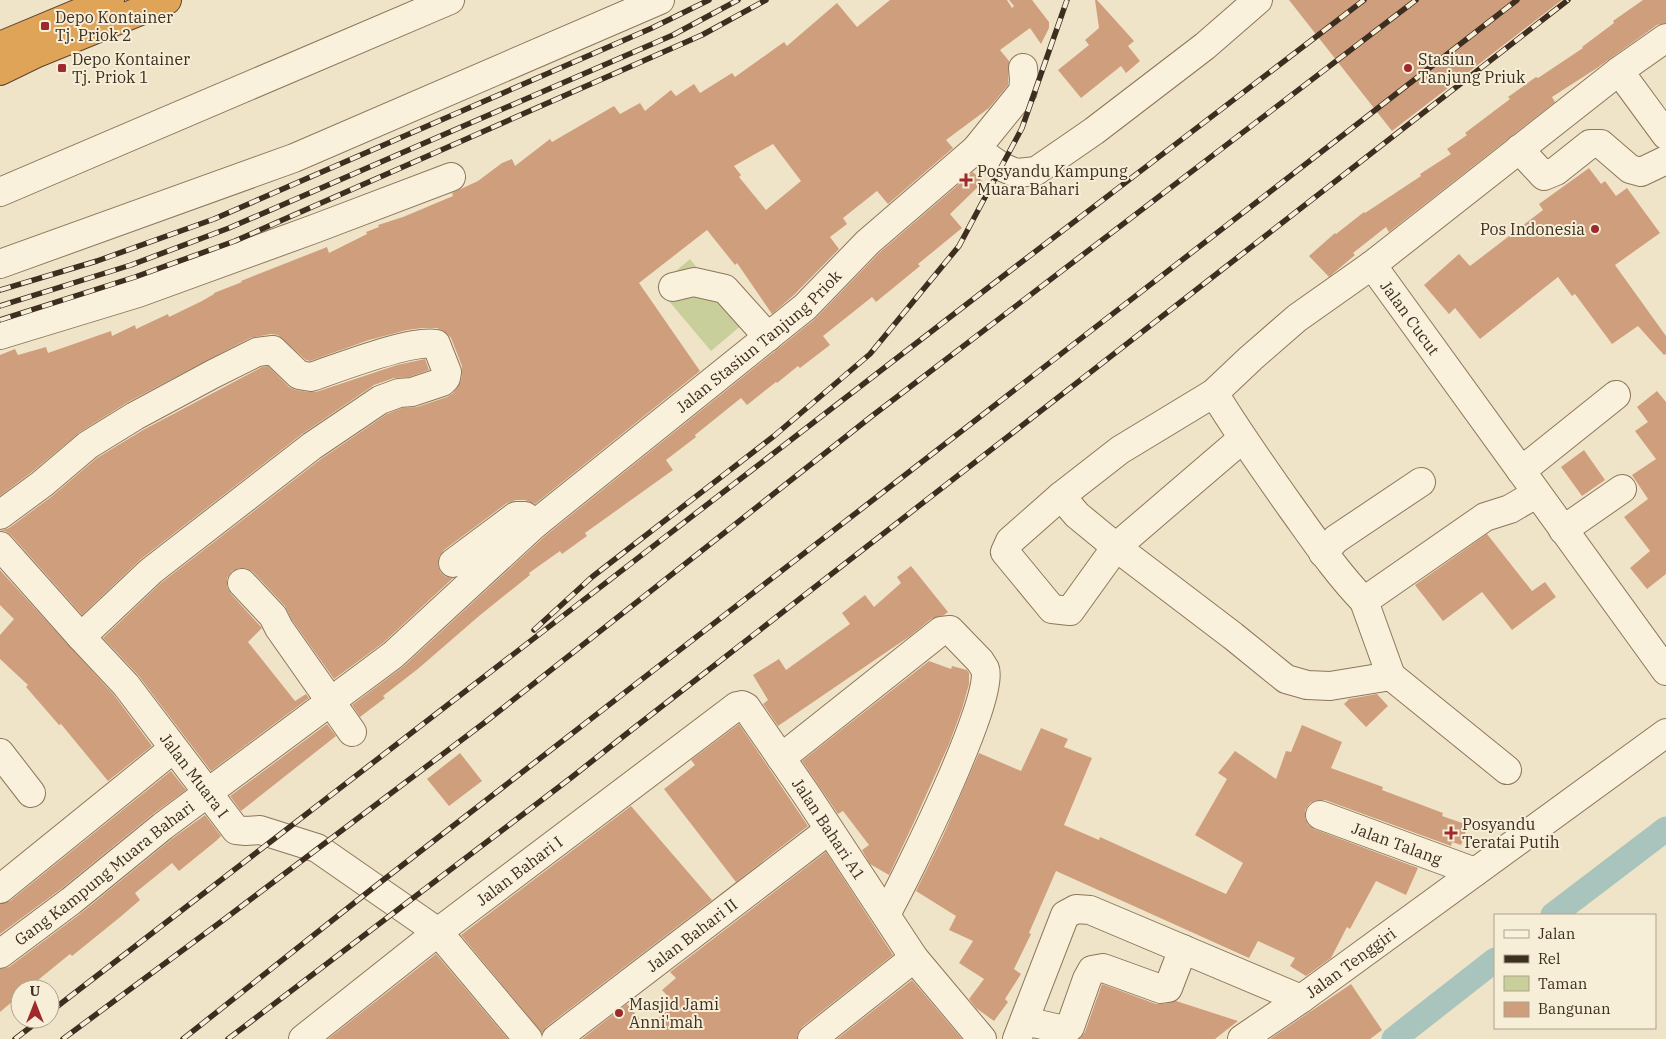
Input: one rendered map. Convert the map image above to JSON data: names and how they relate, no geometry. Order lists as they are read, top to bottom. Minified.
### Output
{"streets":{"street":["Jalan Cucut","Jalan Stasiun Tanjung Priok","Jalan Muara I","Jalan Bahari A1","Jalan Talang","Jalan Bahari I","Gang Kampung Muara Bahari","Jalan Bahari II","Jalan Tenggiri"]},"crossings":[["Jalan Stasiun Tanjung Priok","Gang Kampung Muara Bahari"],["Jalan Muara I","Jalan Bahari I"],["Jalan Muara I","Gang Kampung Muara Bahari"],["Jalan Bahari A1","Jalan Bahari I"],["Jalan Bahari A1","Jalan Bahari II"],["Jalan Talang","Jalan Tenggiri"]],"places":{"transit":["Depo Kontainer Tj. Priok 2","Depo Kontainer Tj. Priok 1"],"other":["Stasiun Tanjung Priuk","Pos Indonesia","Masjid Jami Anni'mah"],"health":["Posyandu Kampung Muara Bahari","Posyandu Teratai Putih"]},"legend":["Jalan","Rel","Taman","Bangunan"],"north":"top"}
